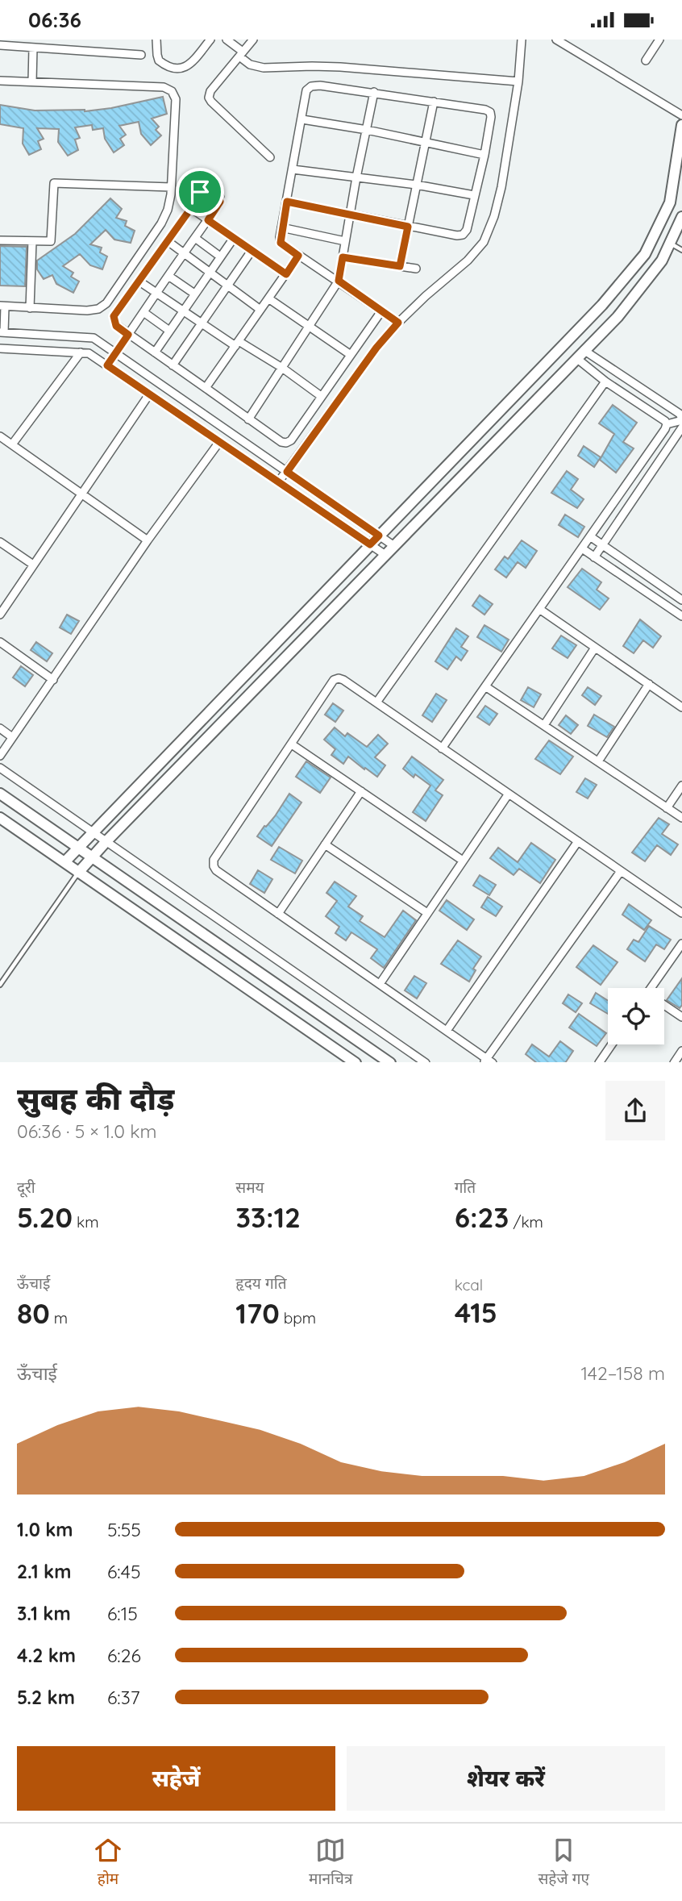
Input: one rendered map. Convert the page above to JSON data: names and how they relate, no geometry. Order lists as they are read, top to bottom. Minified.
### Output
{"page":{"status":"06:36","heading":["सुबह की दौड़","06:36 · 5 × 1.0 km"],"stats":[["दूरी","5.20 km"],["समय","33:12"],["गति","6:23 /km"],["ऊँचाई","80 m"],["हृदय गति","170 bpm"],["kcal","415"]],"chart":["ऊँचाई","142–158 m"],"list":[{"name":"1.0 km","note":"5:55"},{"name":"2.1 km","note":"6:45"},{"name":"3.1 km","note":"6:15"},{"name":"4.2 km","note":"6:26"},{"name":"5.2 km","note":"6:37"}],"buttons":["सहेजें","शेयर करें"],"tabs":["होम","मानचित्र","सहेजे गए"]}}
